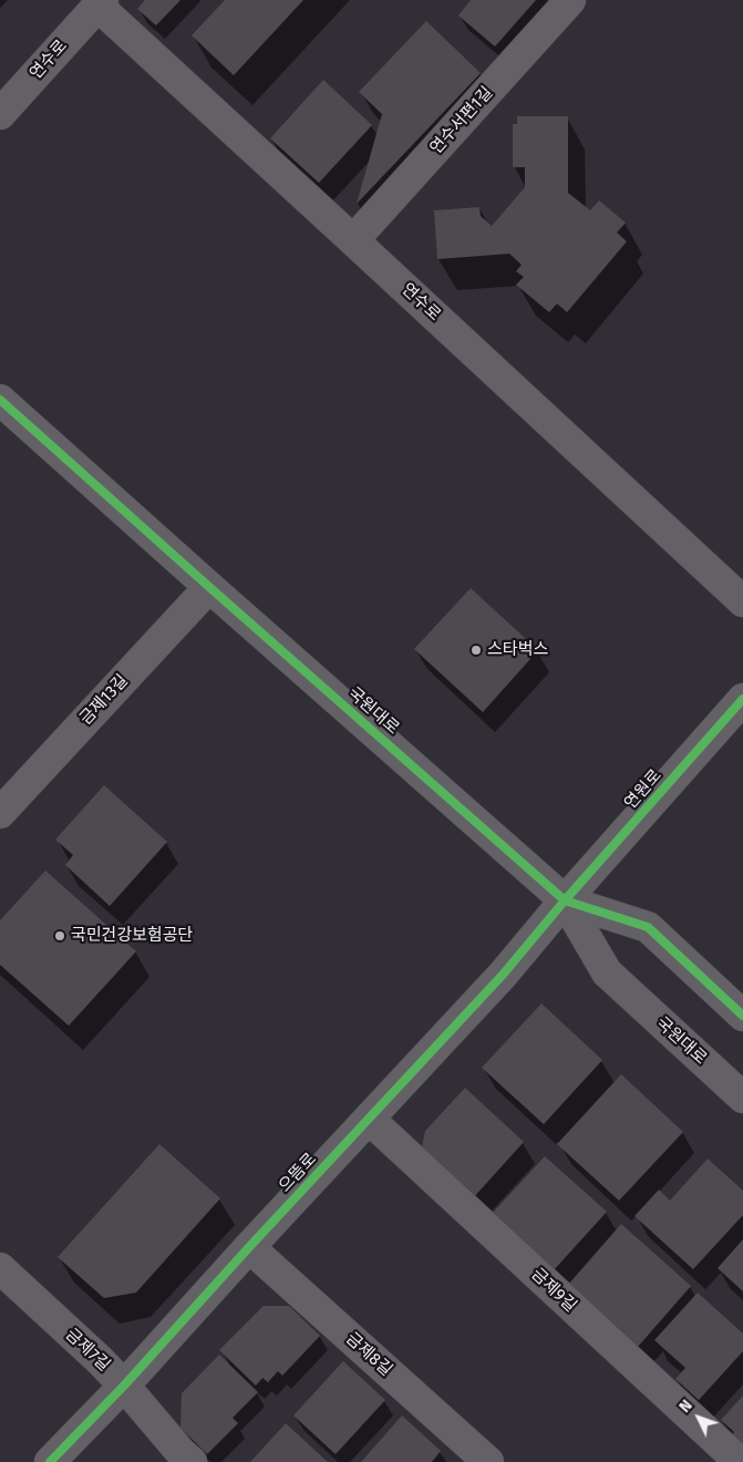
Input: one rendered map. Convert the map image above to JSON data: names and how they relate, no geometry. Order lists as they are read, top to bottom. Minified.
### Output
{"streets":{"street":["연수로","연수서편1길","금제13길","국원대로","연원로","으뜸로","금제9길","금제7길","금제8길"]},"crossings":[["연수로","연수서편1길"],["금제13길","국원대로"],["국원대로","연원로"],["국원대로","으뜸로"],["연원로","으뜸로"],["으뜸로","금제9길"],["으뜸로","금제7길"],["으뜸로","금제8길"]],"places":["스타벅스","국민건강보험공단"],"north":"top left"}
